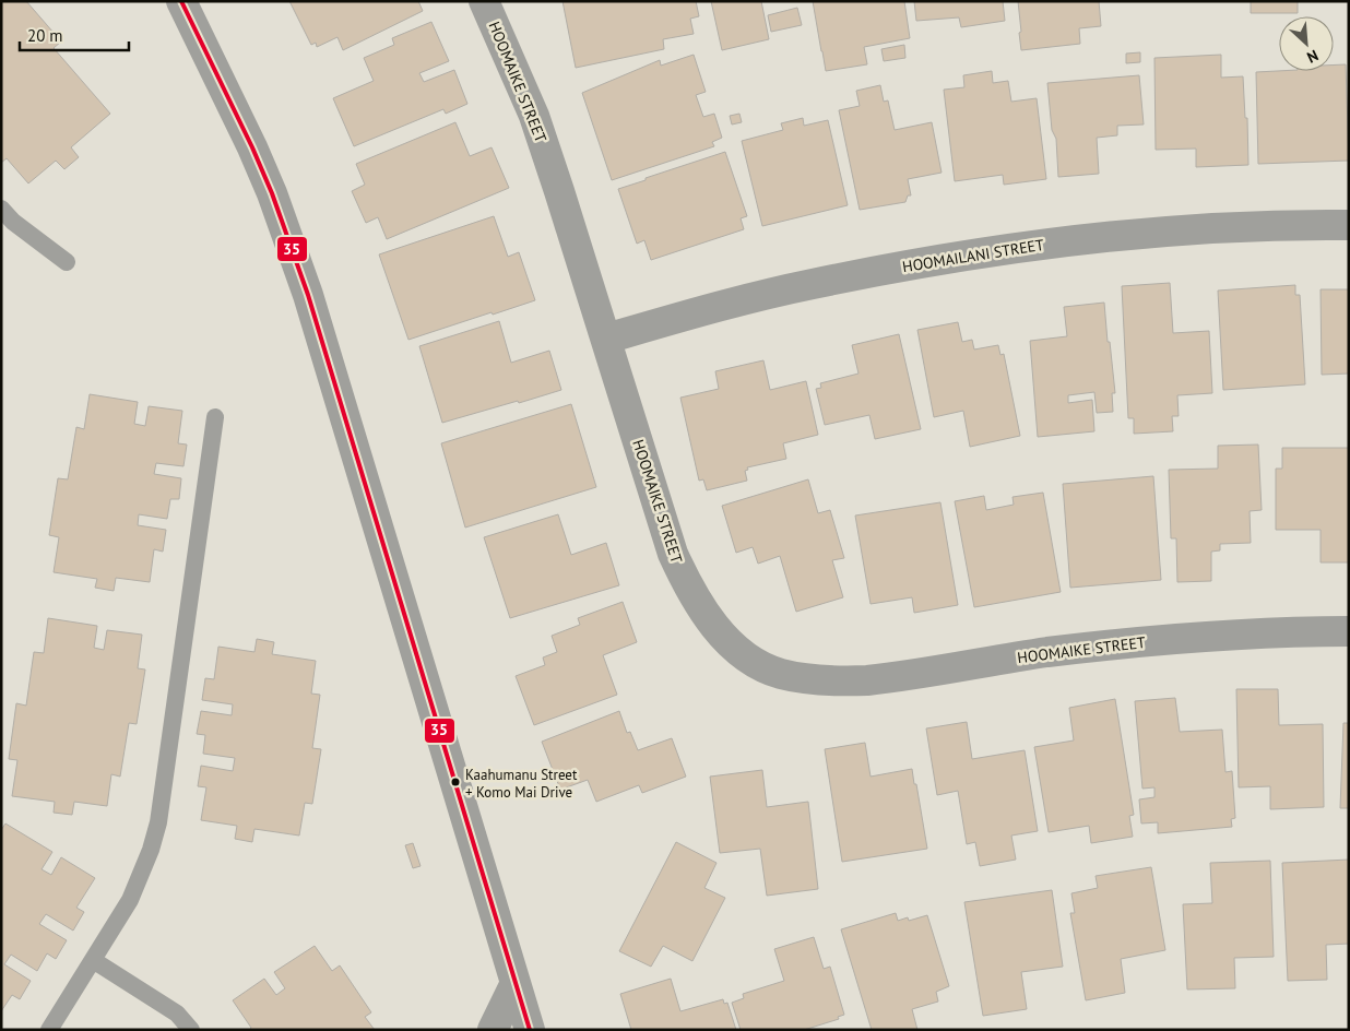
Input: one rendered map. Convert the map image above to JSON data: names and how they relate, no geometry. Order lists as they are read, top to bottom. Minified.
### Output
{"streets":{"street":["HOOMAIKE STREET","HOOMAILANI STREET"]},"crossings":[["HOOMAIKE STREET","HOOMAILANI STREET"]],"places":["Kaahumanu Street + Komo Mai Drive"],"lines":["transit line 35"],"scale_bar":"20 m","north":"bottom right"}
